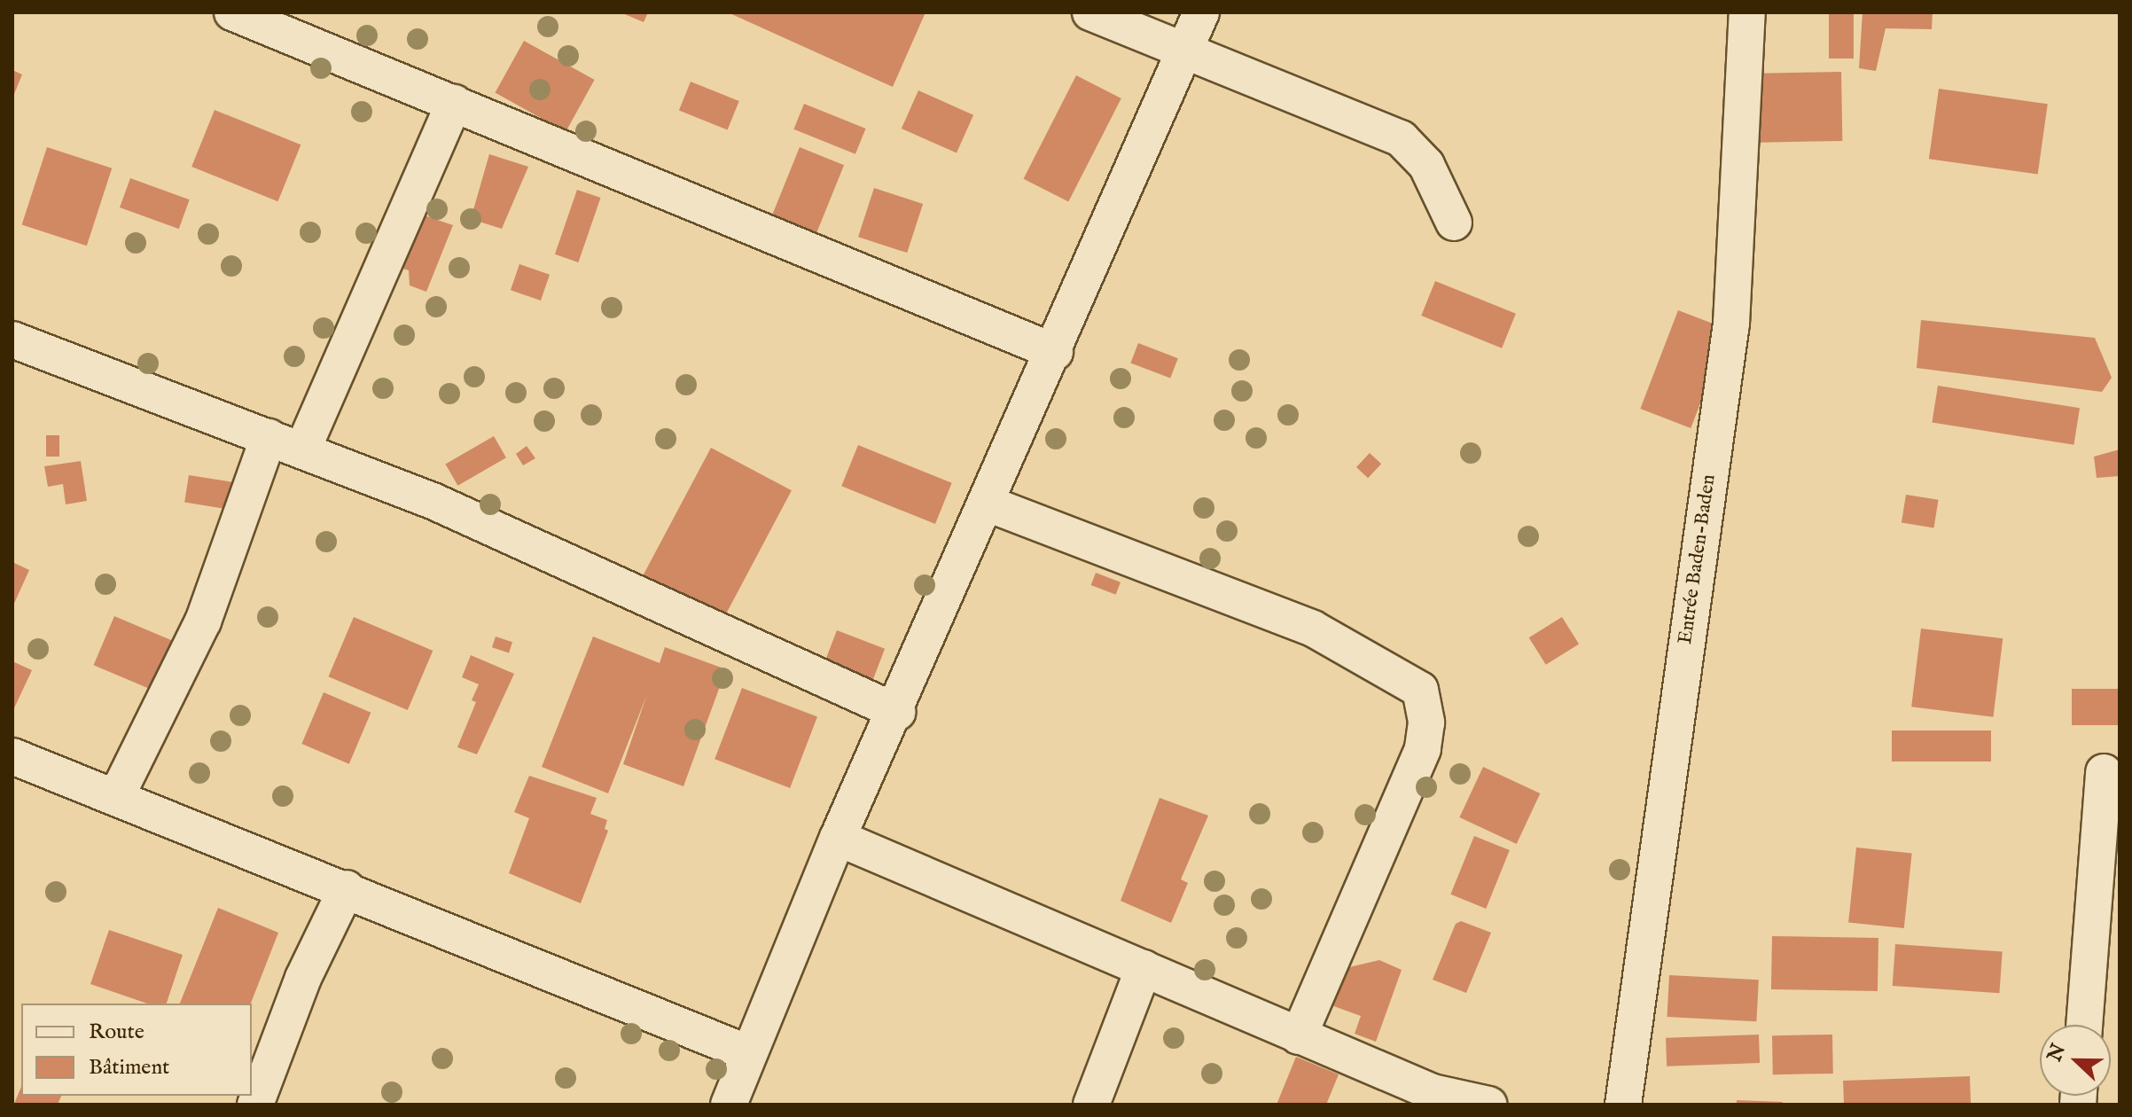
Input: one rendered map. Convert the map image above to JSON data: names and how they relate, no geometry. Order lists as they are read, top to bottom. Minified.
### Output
{"streets":{"street":["Entrée Baden-Baden"]},"legend":["Route","Bâtiment"],"north":"left"}
